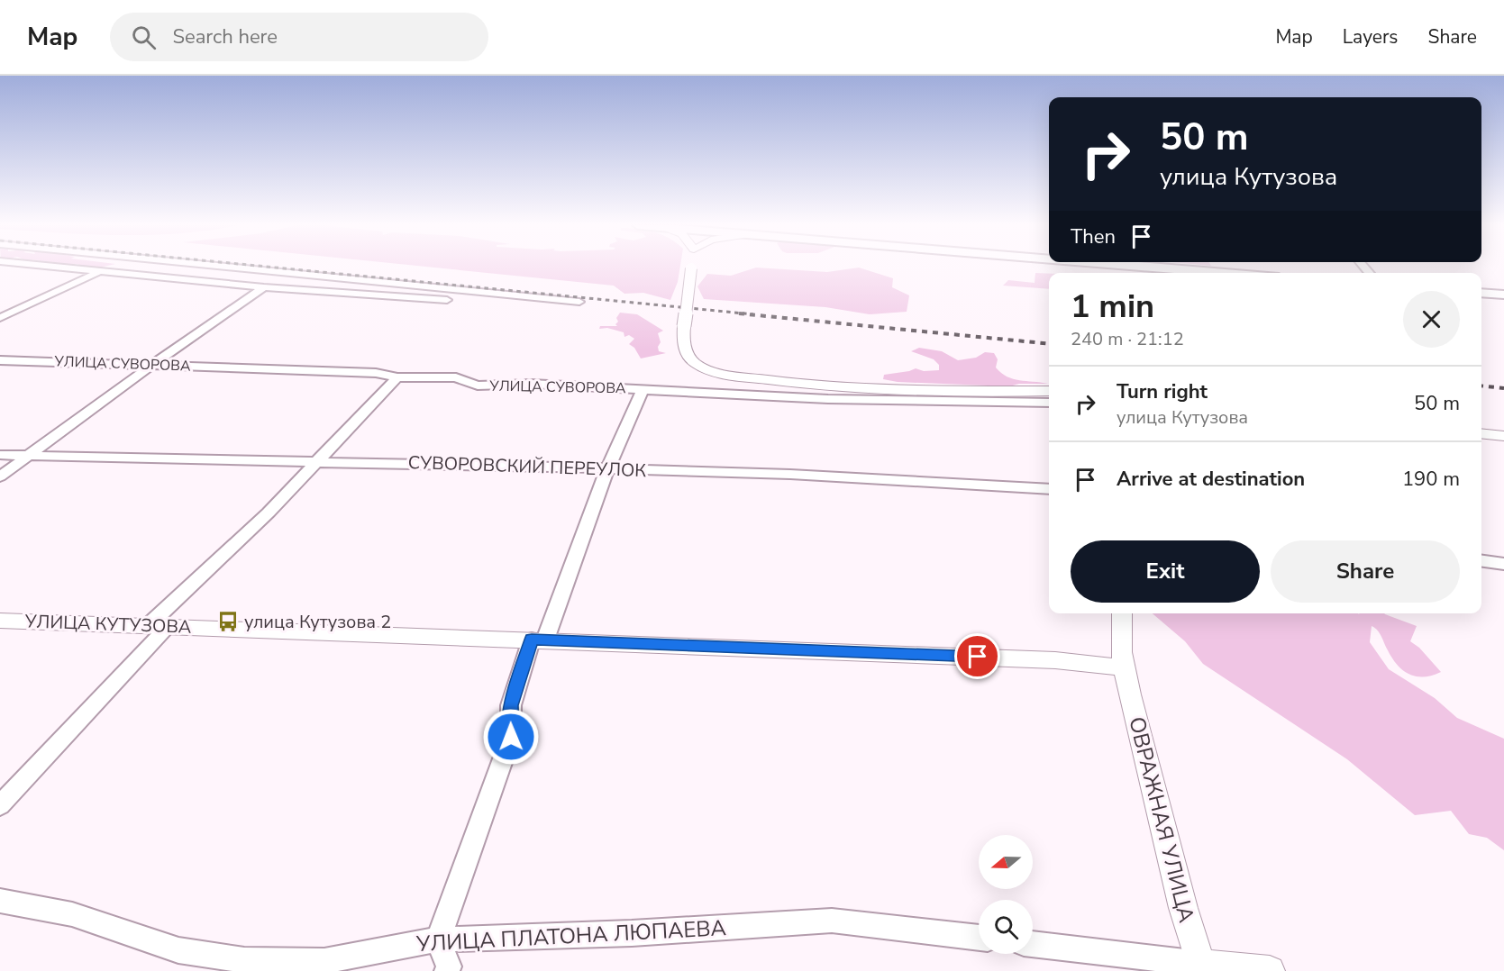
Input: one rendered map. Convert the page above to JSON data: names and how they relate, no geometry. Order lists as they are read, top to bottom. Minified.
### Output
{"streets":{"street":["УЛИЦА СУВОРОВА","СУВОРОВСКИЙ ПЕРЕУЛОК","УЛИЦА КУТУЗОВА","ОВРАЖНАЯ УЛИЦА","УЛИЦА ПЛАТОНА ЛЮПАЕВА"]},"crossings":[["УЛИЦА КУТУЗОВА","ОВРАЖНАЯ УЛИЦА"]],"places":{"bus stop":["улица Кутузова 2"]},"north":"left","page":{"header":"Map","search":"Search here","nav":["Map","Layers","Share"],"turn":["50 m","улица Кутузова"],"then":"Then","heading":["1 min","240 m · 21:12"],"list":[{"name":"Turn right","note":"улица Кутузова","value":"50 m"},{"name":"Arrive at destination","value":"190 m"}],"buttons":["Exit","Share"]}}
